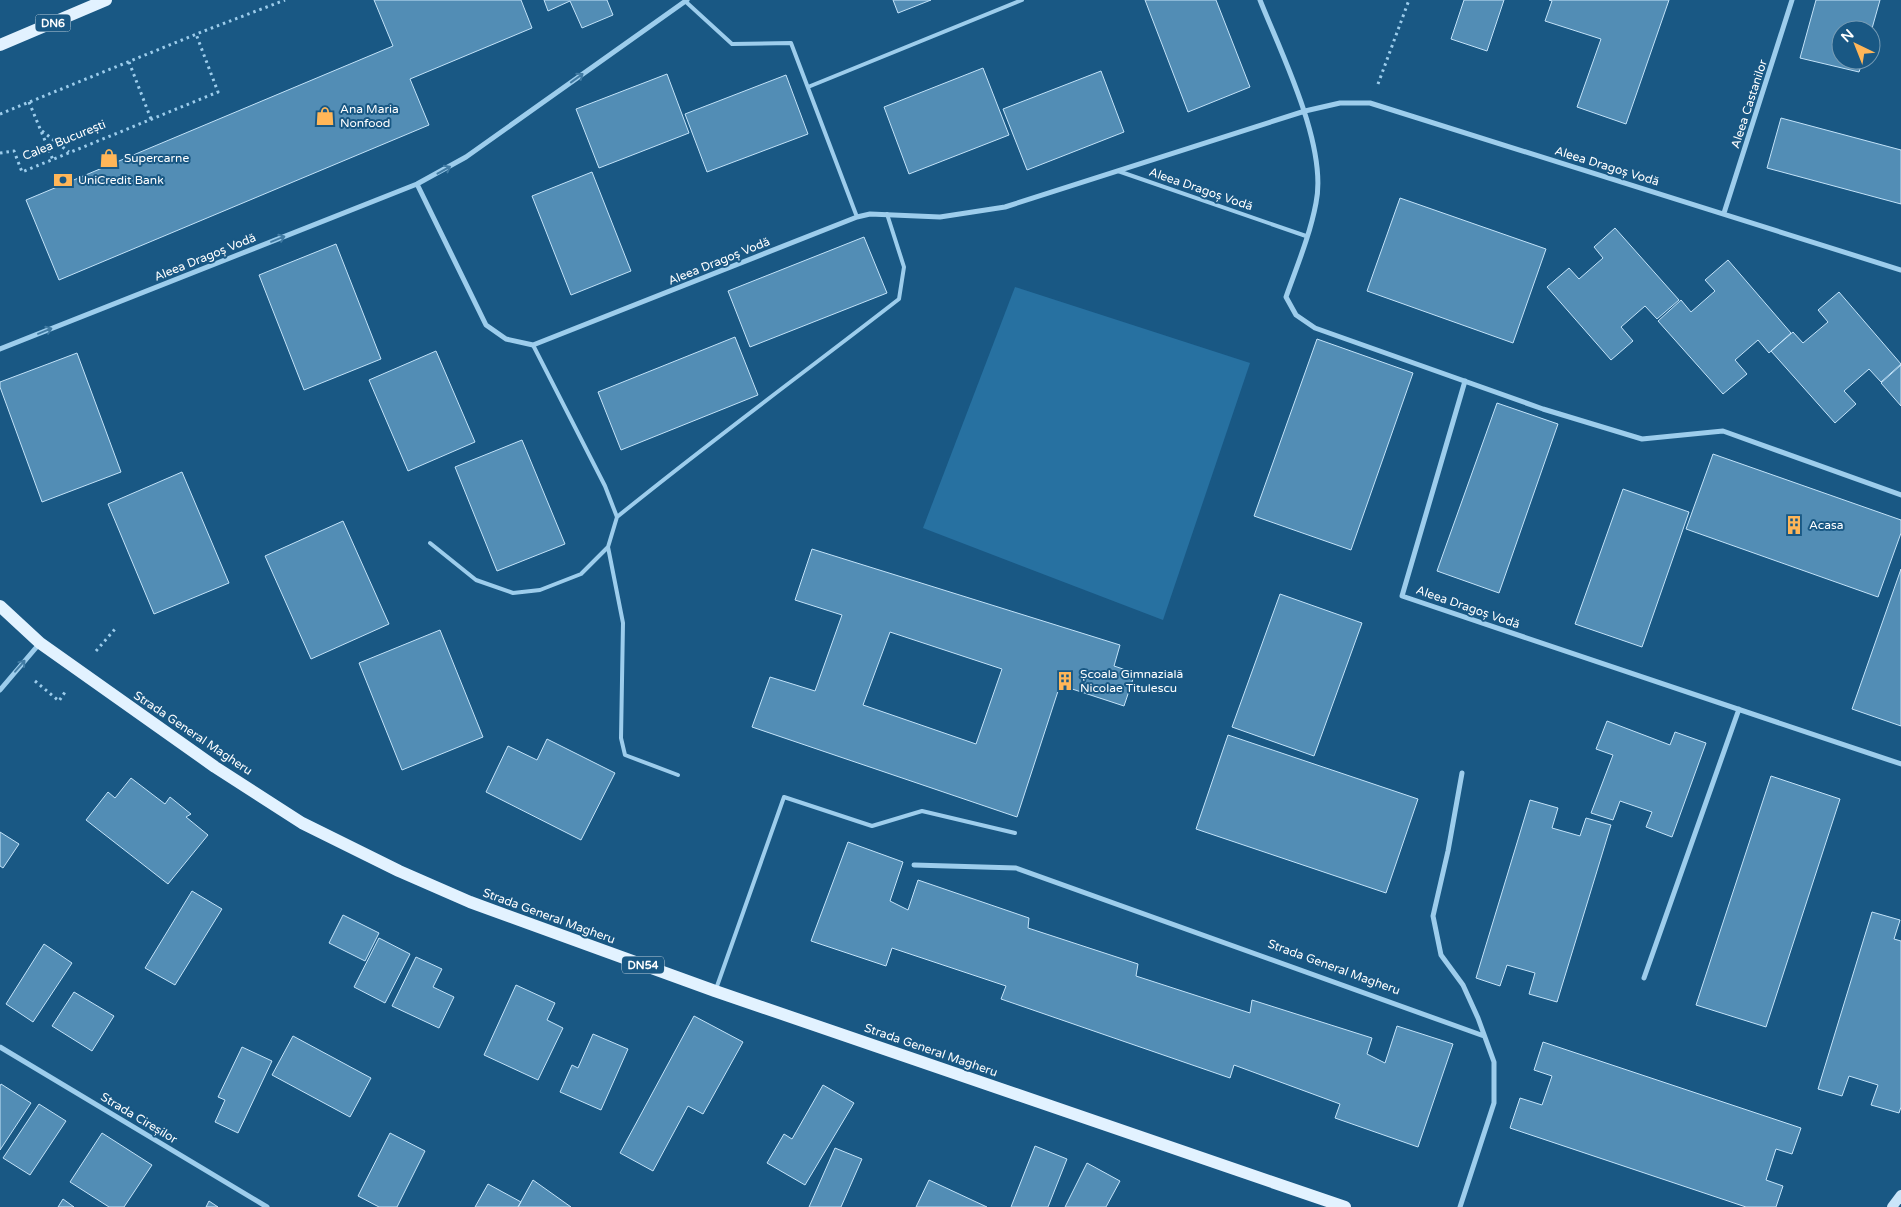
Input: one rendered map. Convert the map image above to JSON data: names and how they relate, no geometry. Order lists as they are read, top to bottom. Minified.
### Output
{"streets":{"main road":["DN6","Strada General Magheru","DN54"],"street":["Aleea Castanilor","Aleea Dragoș Vodă","Strada Cireșilor"],"path":["Calea București"]},"crossings":[["Aleea Castanilor","Aleea Dragoș Vodă"]],"places":{"shop":["Ana Maria Nonfood","Supercarne"],"bank":["UniCredit Bank"],"building":["Acasa","Școala Gimnazială Nicolae Titulescu"]},"north":"top left"}
